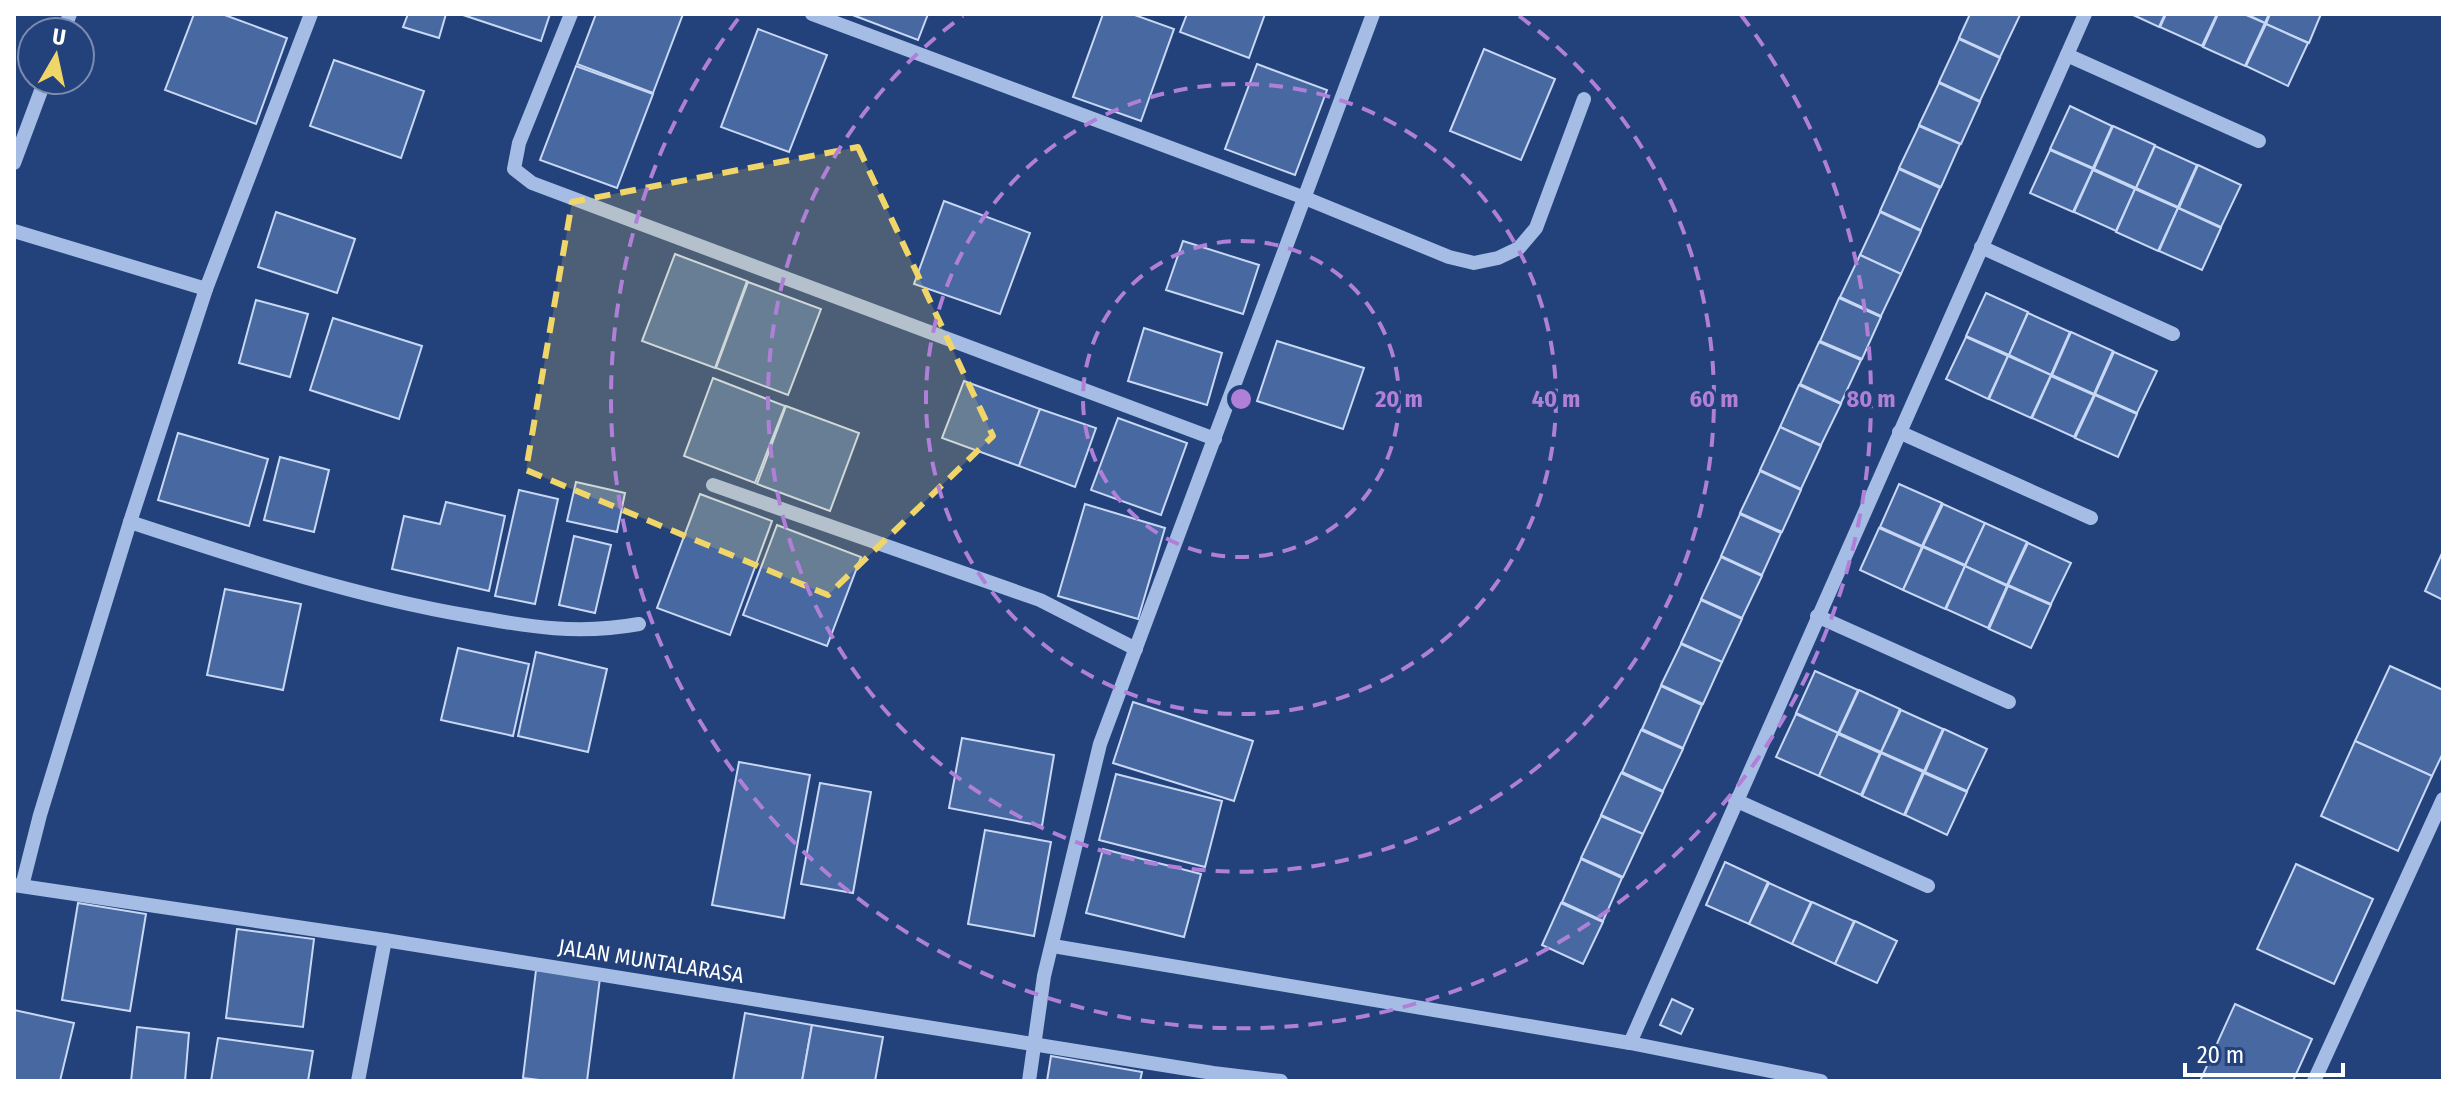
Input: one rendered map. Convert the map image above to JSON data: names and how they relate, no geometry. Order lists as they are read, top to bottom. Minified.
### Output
{"streets":{"street":["JALAN MUNTALARASA"]},"scale_bar":"20 m","north":"top","rings":["20 m","40 m","60 m","80 m"]}
